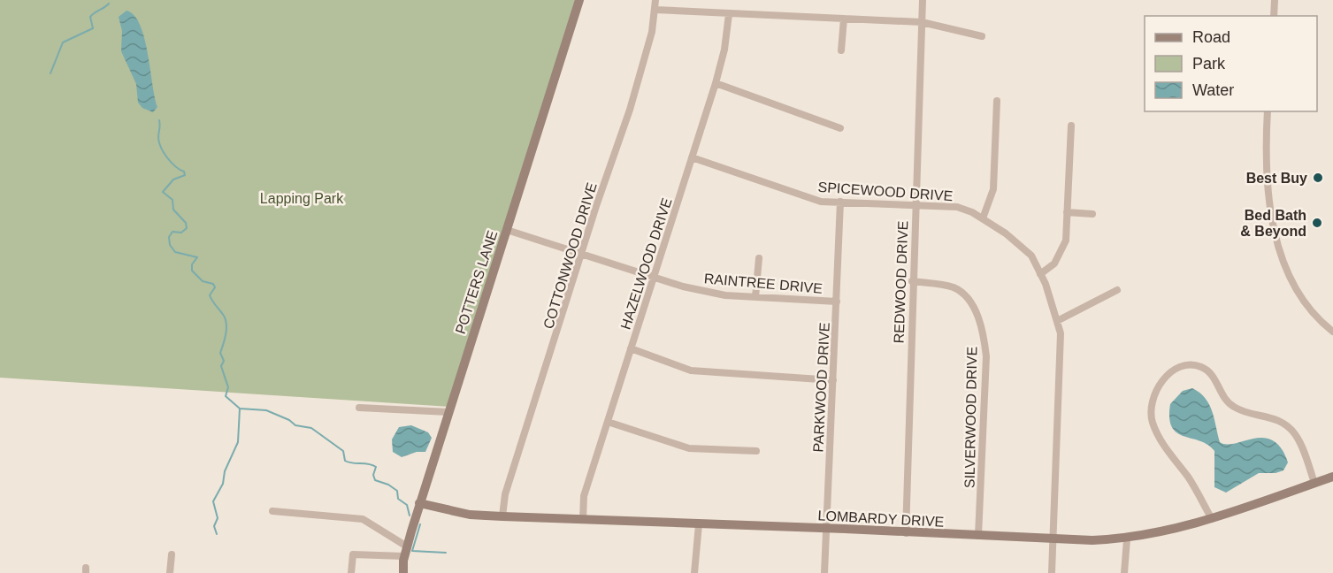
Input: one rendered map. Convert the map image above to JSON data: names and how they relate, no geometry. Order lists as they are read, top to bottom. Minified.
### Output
{"streets":{"street":["SPICEWOOD DRIVE","COTTONWOOD DRIVE","HAZELWOOD DRIVE","POTTERS LANE","REDWOOD DRIVE","RAINTREE DRIVE","PARKWOOD DRIVE","SILVERWOOD DRIVE","LOMBARDY DRIVE"]},"crossings":[["SPICEWOOD DRIVE","HAZELWOOD DRIVE"],["SPICEWOOD DRIVE","REDWOOD DRIVE"],["SPICEWOOD DRIVE","PARKWOOD DRIVE"],["SPICEWOOD DRIVE","LOMBARDY DRIVE"],["COTTONWOOD DRIVE","RAINTREE DRIVE"],["COTTONWOOD DRIVE","LOMBARDY DRIVE"],["HAZELWOOD DRIVE","RAINTREE DRIVE"],["HAZELWOOD DRIVE","LOMBARDY DRIVE"],["POTTERS LANE","RAINTREE DRIVE"],["POTTERS LANE","LOMBARDY DRIVE"],["REDWOOD DRIVE","SILVERWOOD DRIVE"],["REDWOOD DRIVE","LOMBARDY DRIVE"],["RAINTREE DRIVE","PARKWOOD DRIVE"],["PARKWOOD DRIVE","LOMBARDY DRIVE"],["SILVERWOOD DRIVE","LOMBARDY DRIVE"]],"parks":["Lapping Park"],"places":["Best Buy","Bed Bath & Beyond"],"legend":["Road","Park","Water"]}
